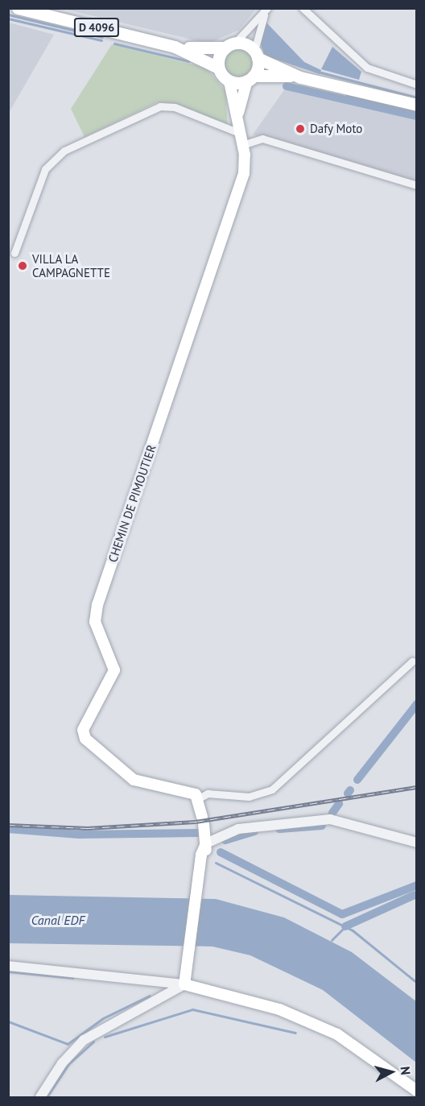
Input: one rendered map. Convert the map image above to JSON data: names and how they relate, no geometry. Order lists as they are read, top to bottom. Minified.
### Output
{"streets":{"main road":["D 4096","CHEMIN DE PIMOUTIER"]},"water":["Canal EDF"],"places":["Dafy Moto","VILLA LA CAMPAGNETTE"],"north":"right"}
